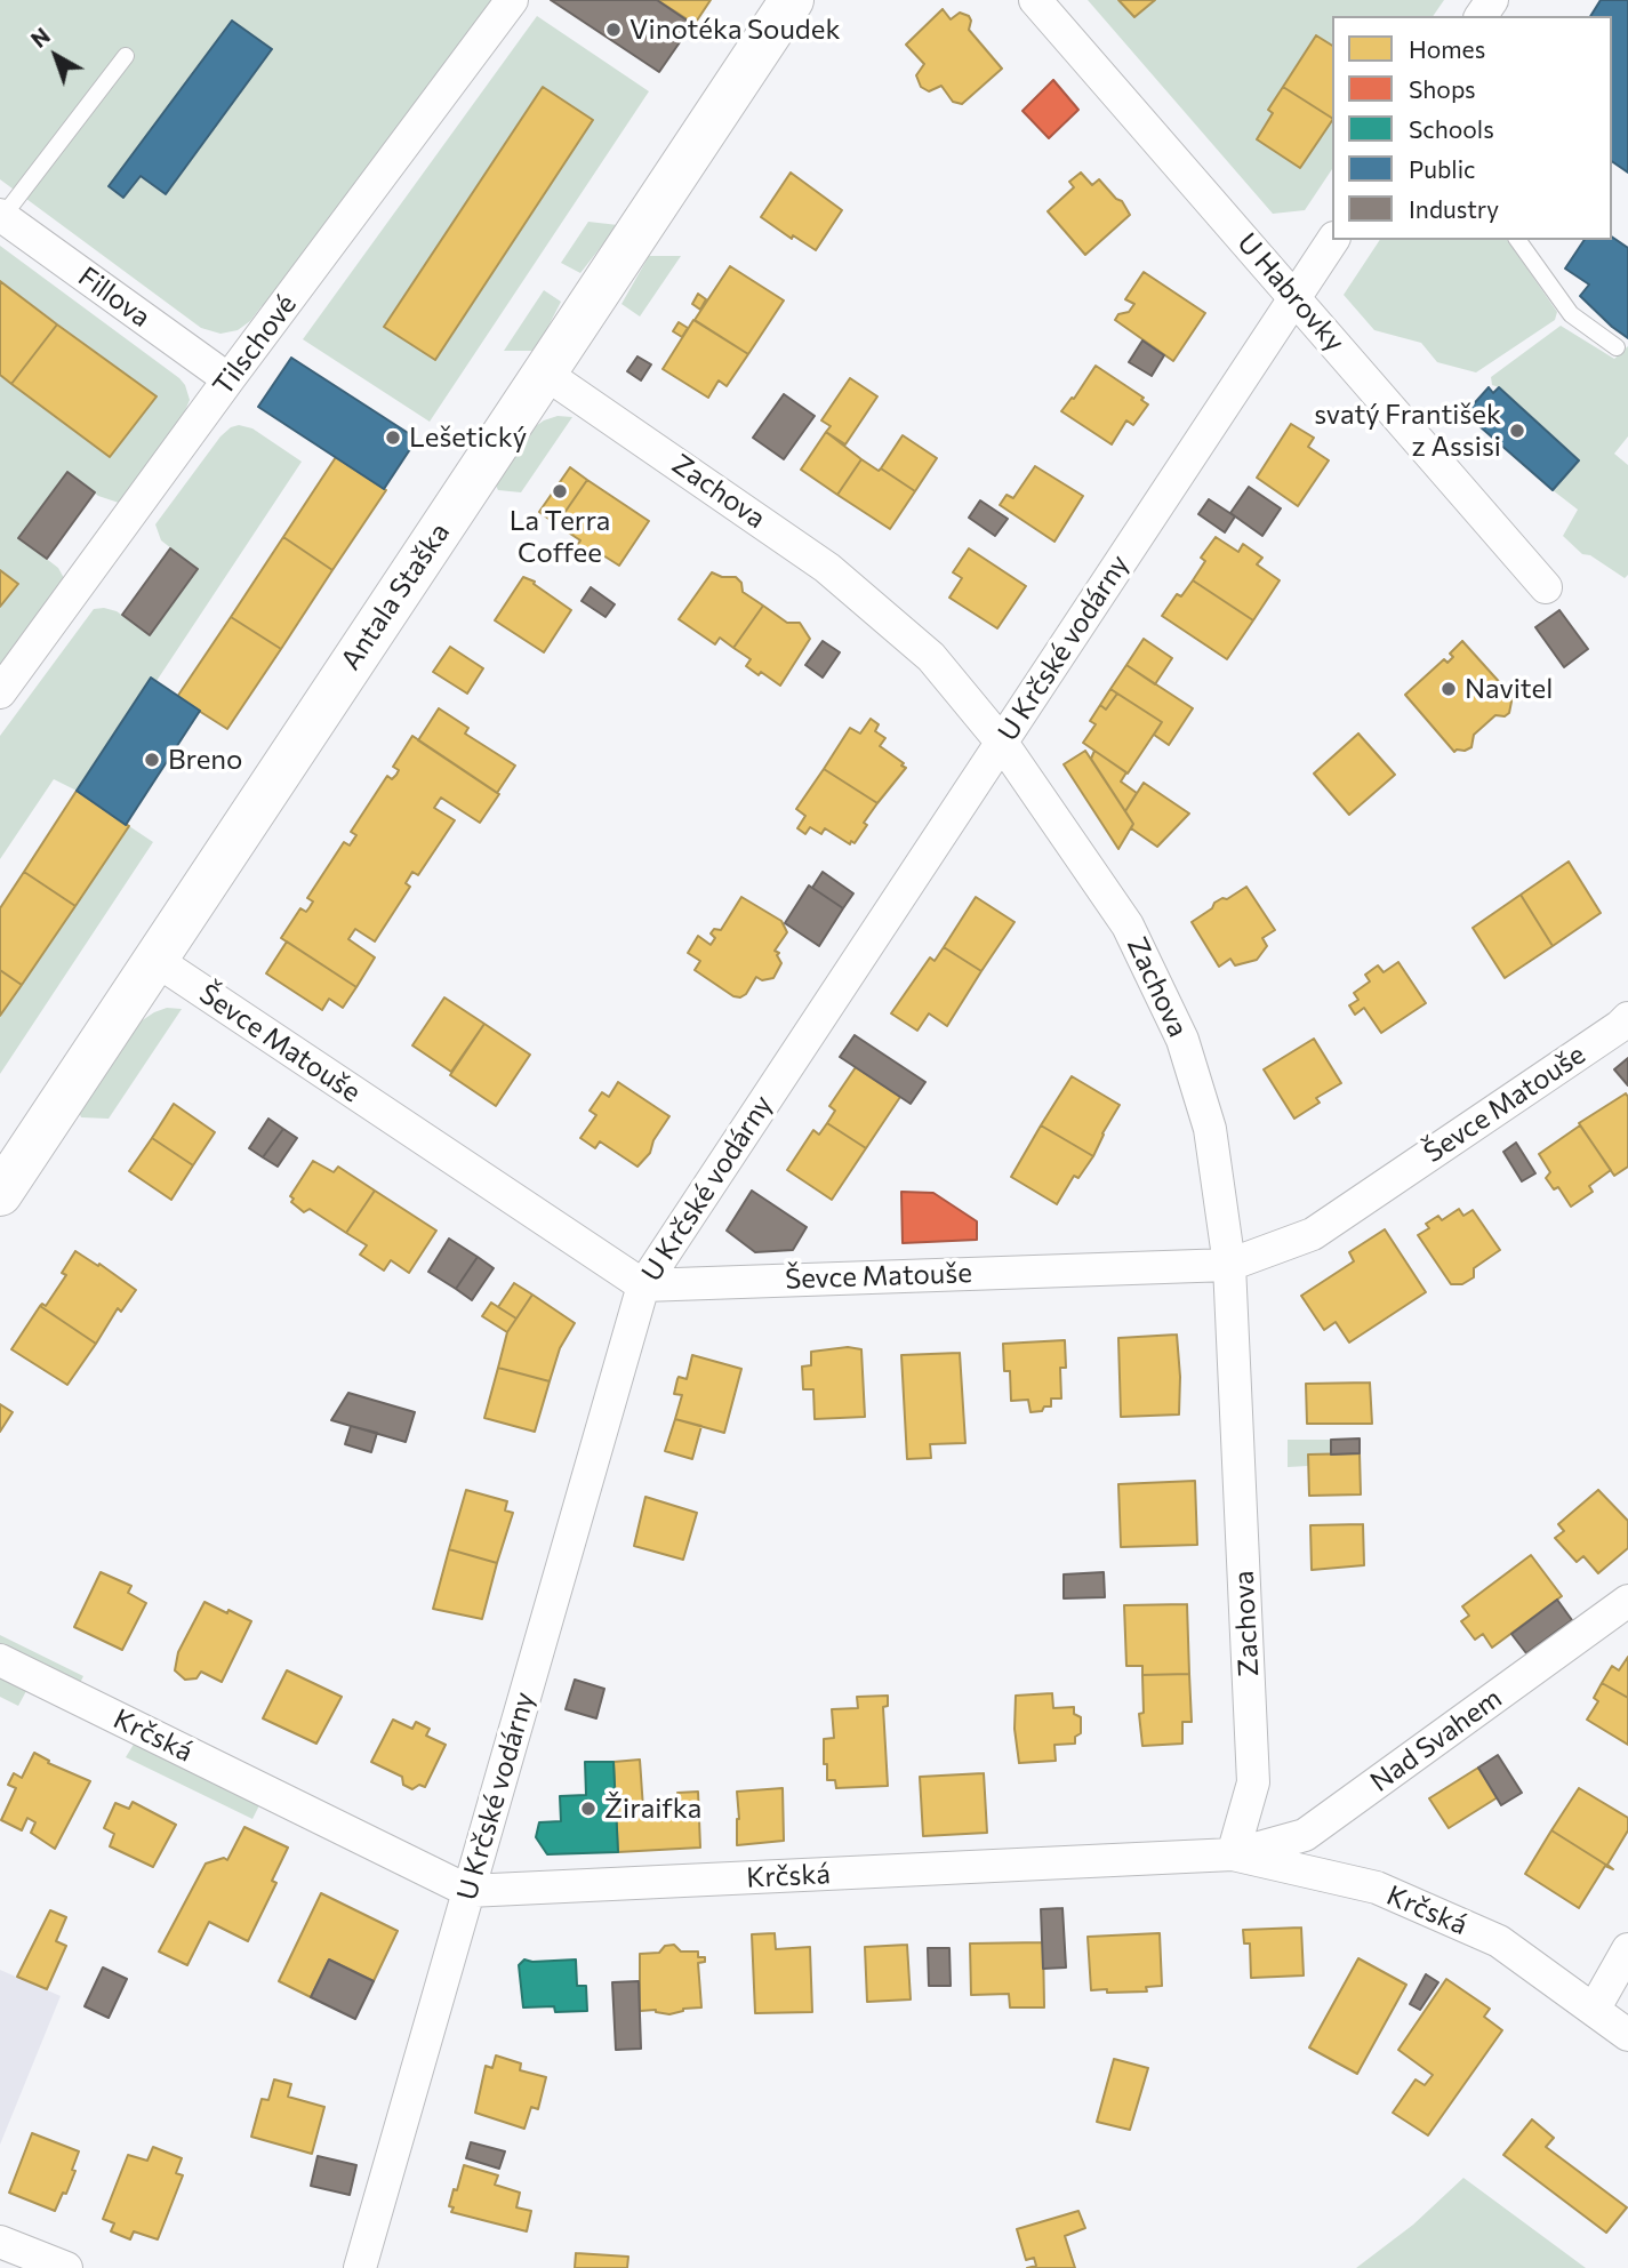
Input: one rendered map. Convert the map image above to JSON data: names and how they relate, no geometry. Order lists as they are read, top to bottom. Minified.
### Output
{"streets":{"street":["U Habrovky","Fillova","Tilschové","Zachova","Antala Staška","U Krčské vodárny","Ševce Matouše","Krčská","Nad Svahem"]},"crossings":[["U Habrovky","U Krčské vodárny"],["Fillova","Tilschové"],["Zachova","Antala Staška"],["Zachova","U Krčské vodárny"],["Zachova","Ševce Matouše"],["Zachova","Krčská"],["Zachova","Nad Svahem"],["Antala Staška","Ševce Matouše"],["U Krčské vodárny","Ševce Matouše"],["U Krčské vodárny","Krčská"],["Krčská","Nad Svahem"]],"places":["Vinotéka Soudek","svatý František z Assisi","Lešetický","La Terra Coffee","Navitel","Breno","Žiraifka"],"legend":["Homes","Shops","Schools","Public","Industry"],"north":"top left"}
